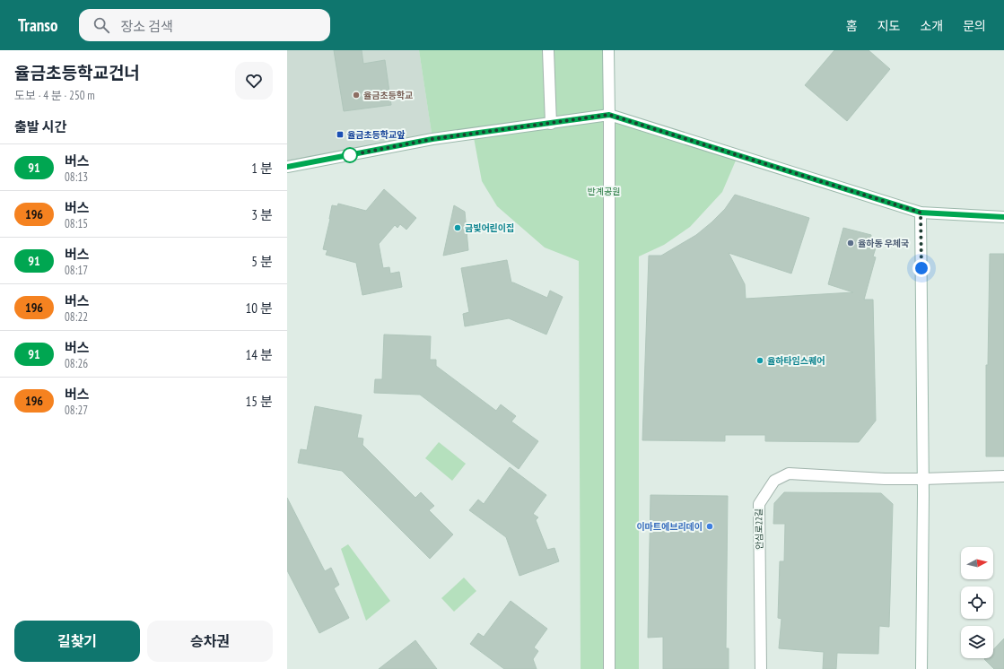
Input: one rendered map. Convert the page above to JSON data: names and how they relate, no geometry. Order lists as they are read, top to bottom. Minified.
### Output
{"streets":{"main road":["안심로22길"]},"parks":["반계공원"],"places":{"other":["율금초등학교","금빛어린이집","율하동 우체국","율하타임스퀘어","이마트에브리데이"],"transit":["율금초등학교앞"]},"lines":["bus line 91"],"north":"right","page":{"header":"Transo","search":"장소 검색","nav":["홈","지도","소개","문의"],"heading":[["율금초등학교건너","도보 · 4 분 · 250 m"],"출발 시간"],"list":[{"mark":"91","name":"버스","note":"08:13","value":"1 분"},{"mark":"196","name":"버스","note":"08:15","value":"3 분"},{"mark":"91","name":"버스","note":"08:17","value":"5 분"},{"mark":"196","name":"버스","note":"08:22","value":"10 분"},{"mark":"91","name":"버스","note":"08:26","value":"14 분"},{"mark":"196","name":"버스","note":"08:27","value":"15 분"}],"buttons":["길찾기","승차권"]}}
